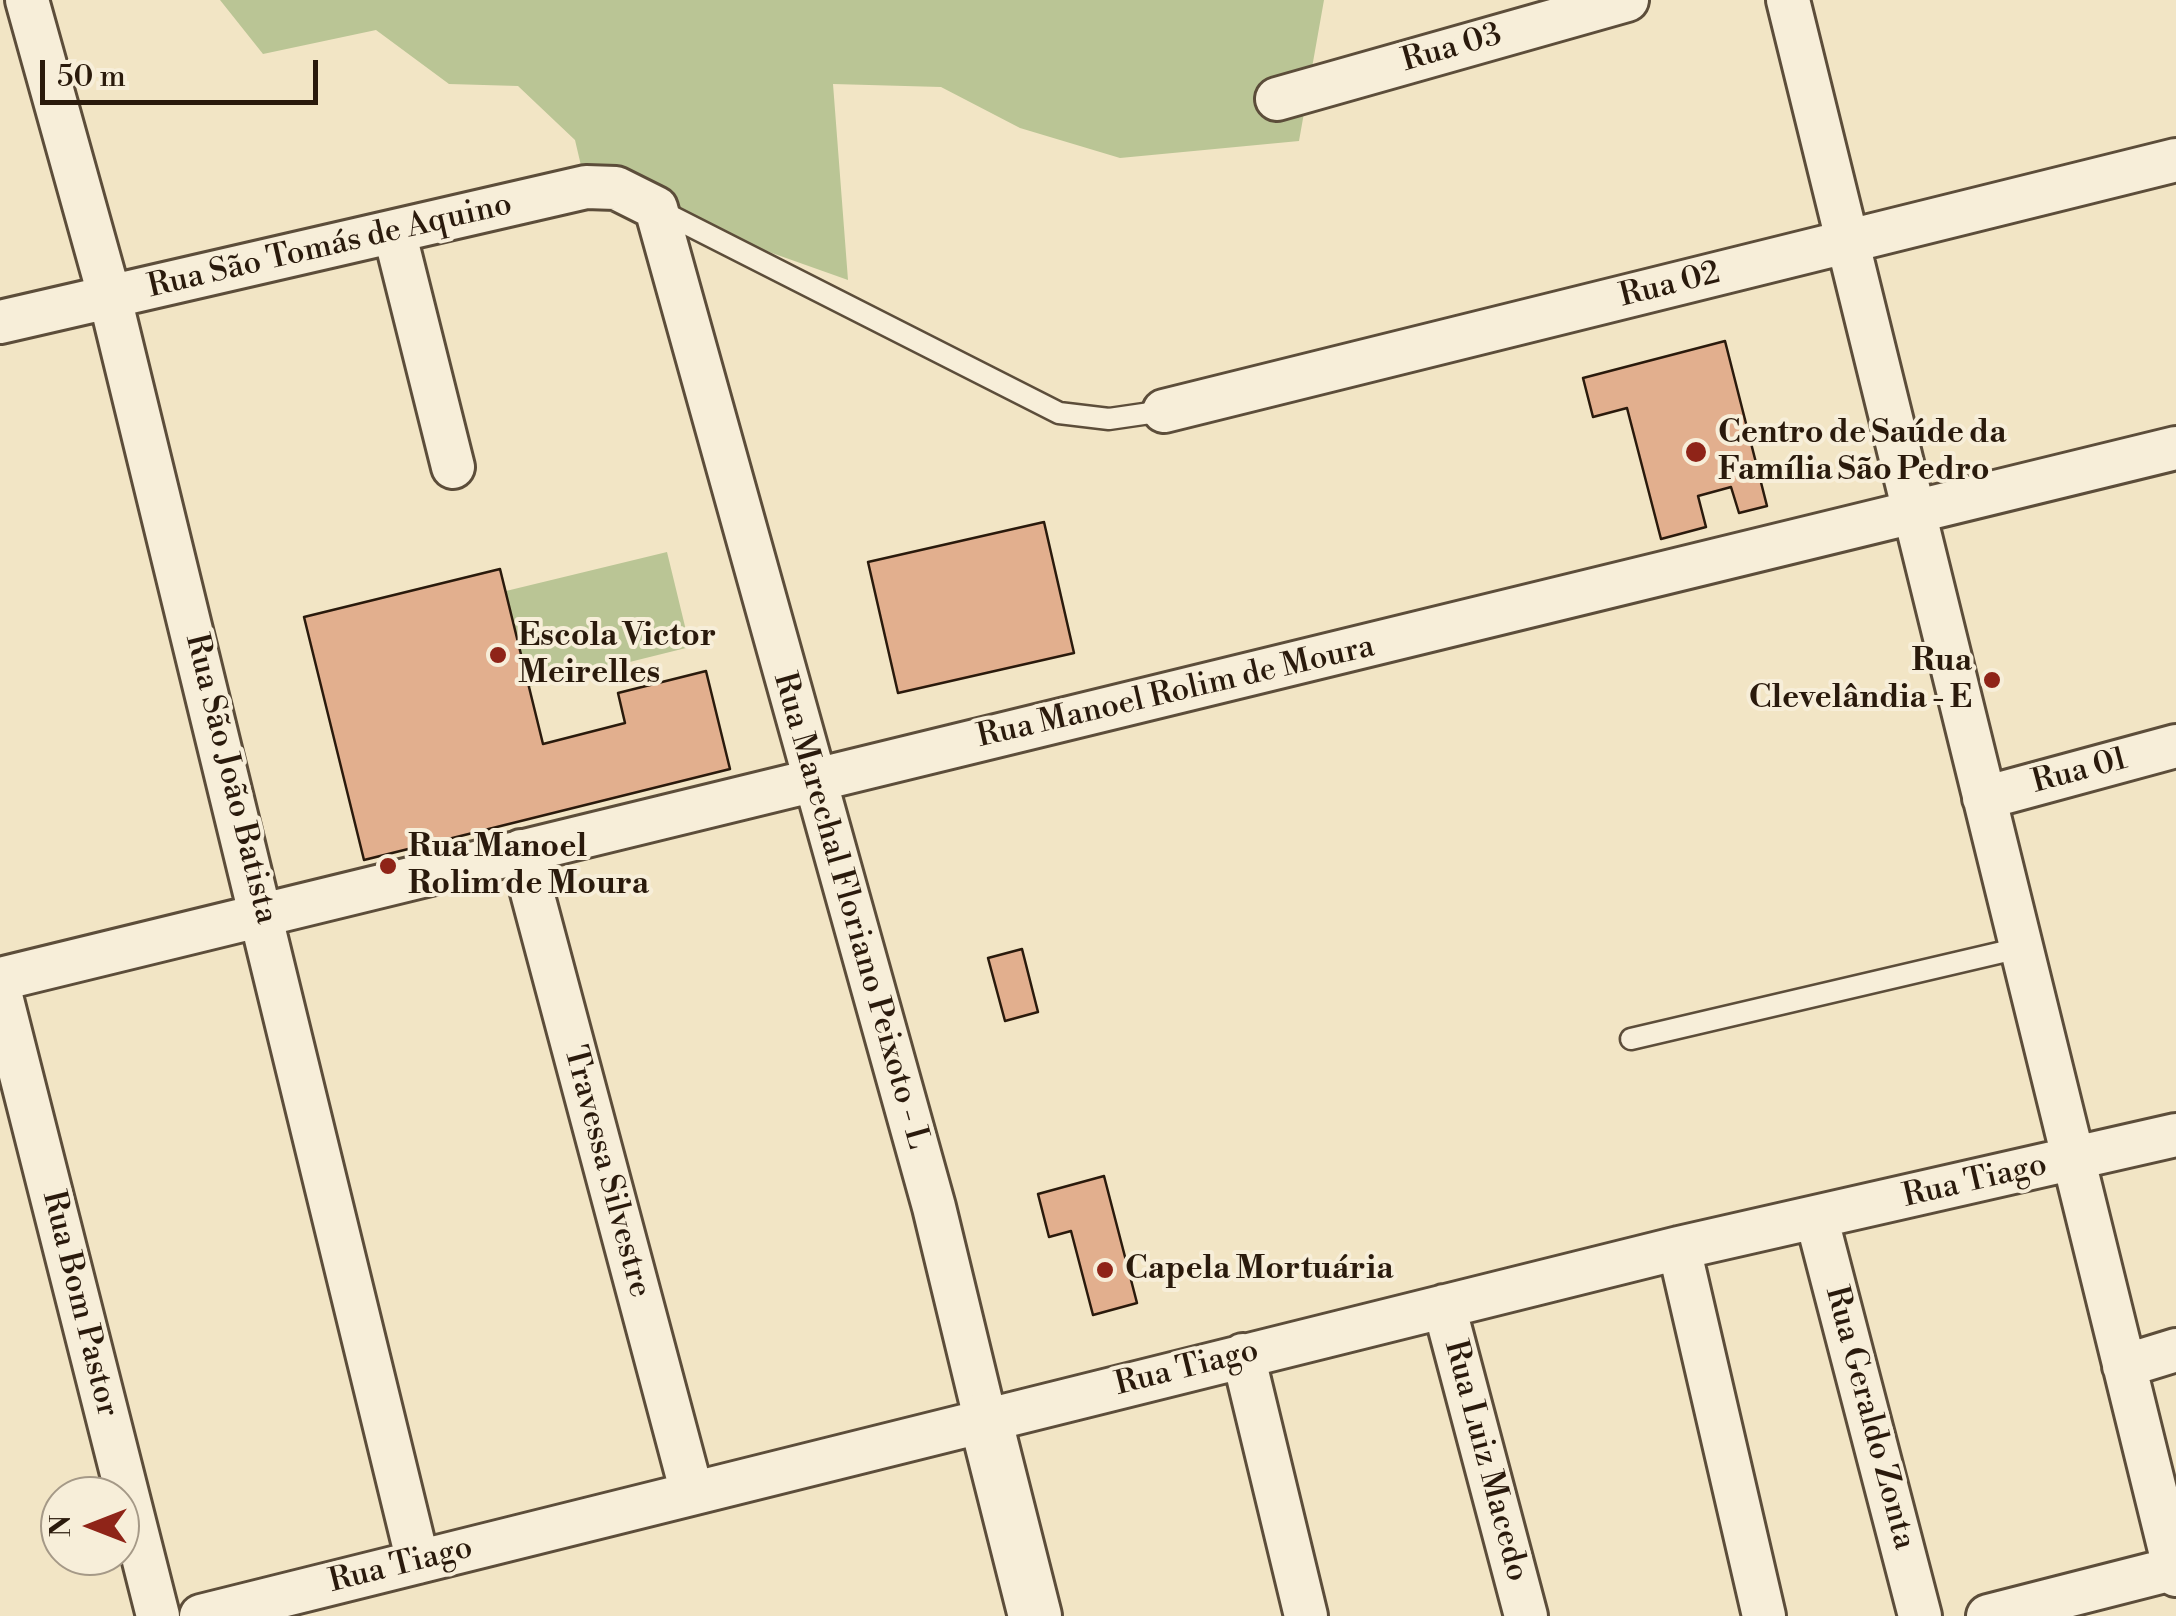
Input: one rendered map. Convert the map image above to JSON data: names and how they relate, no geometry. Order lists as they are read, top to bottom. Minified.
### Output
{"streets":{"street":["Rua 03","Rua São Tomás de Aquino","Rua 02","Rua Manoel Rolim de Moura","Rua 01","Rua São João Batista","Rua Marechal Floriano Peixoto - L","Travessa Silvestre","Rua Tiago","Rua Bom Pastor","Rua Geraldo Zonta","Rua Luiz Macedo"]},"crossings":[["Rua São Tomás de Aquino","Rua São João Batista"],["Rua São Tomás de Aquino","Rua Marechal Floriano Peixoto - L"],["Rua Manoel Rolim de Moura","Rua São João Batista"],["Rua Manoel Rolim de Moura","Rua Marechal Floriano Peixoto - L"],["Rua Manoel Rolim de Moura","Travessa Silvestre"],["Rua São João Batista","Rua Tiago"],["Rua Marechal Floriano Peixoto - L","Rua Tiago"],["Travessa Silvestre","Rua Tiago"],["Rua Tiago","Rua Geraldo Zonta"],["Rua Tiago","Rua Luiz Macedo"]],"places":["Centro de Saúde da Família São Pedro","Escola Victor Meirelles","Rua Clevelândia - E","Rua Manoel Rolim de Moura","Capela Mortuária"],"scale_bar":"50 m","north":"left"}
